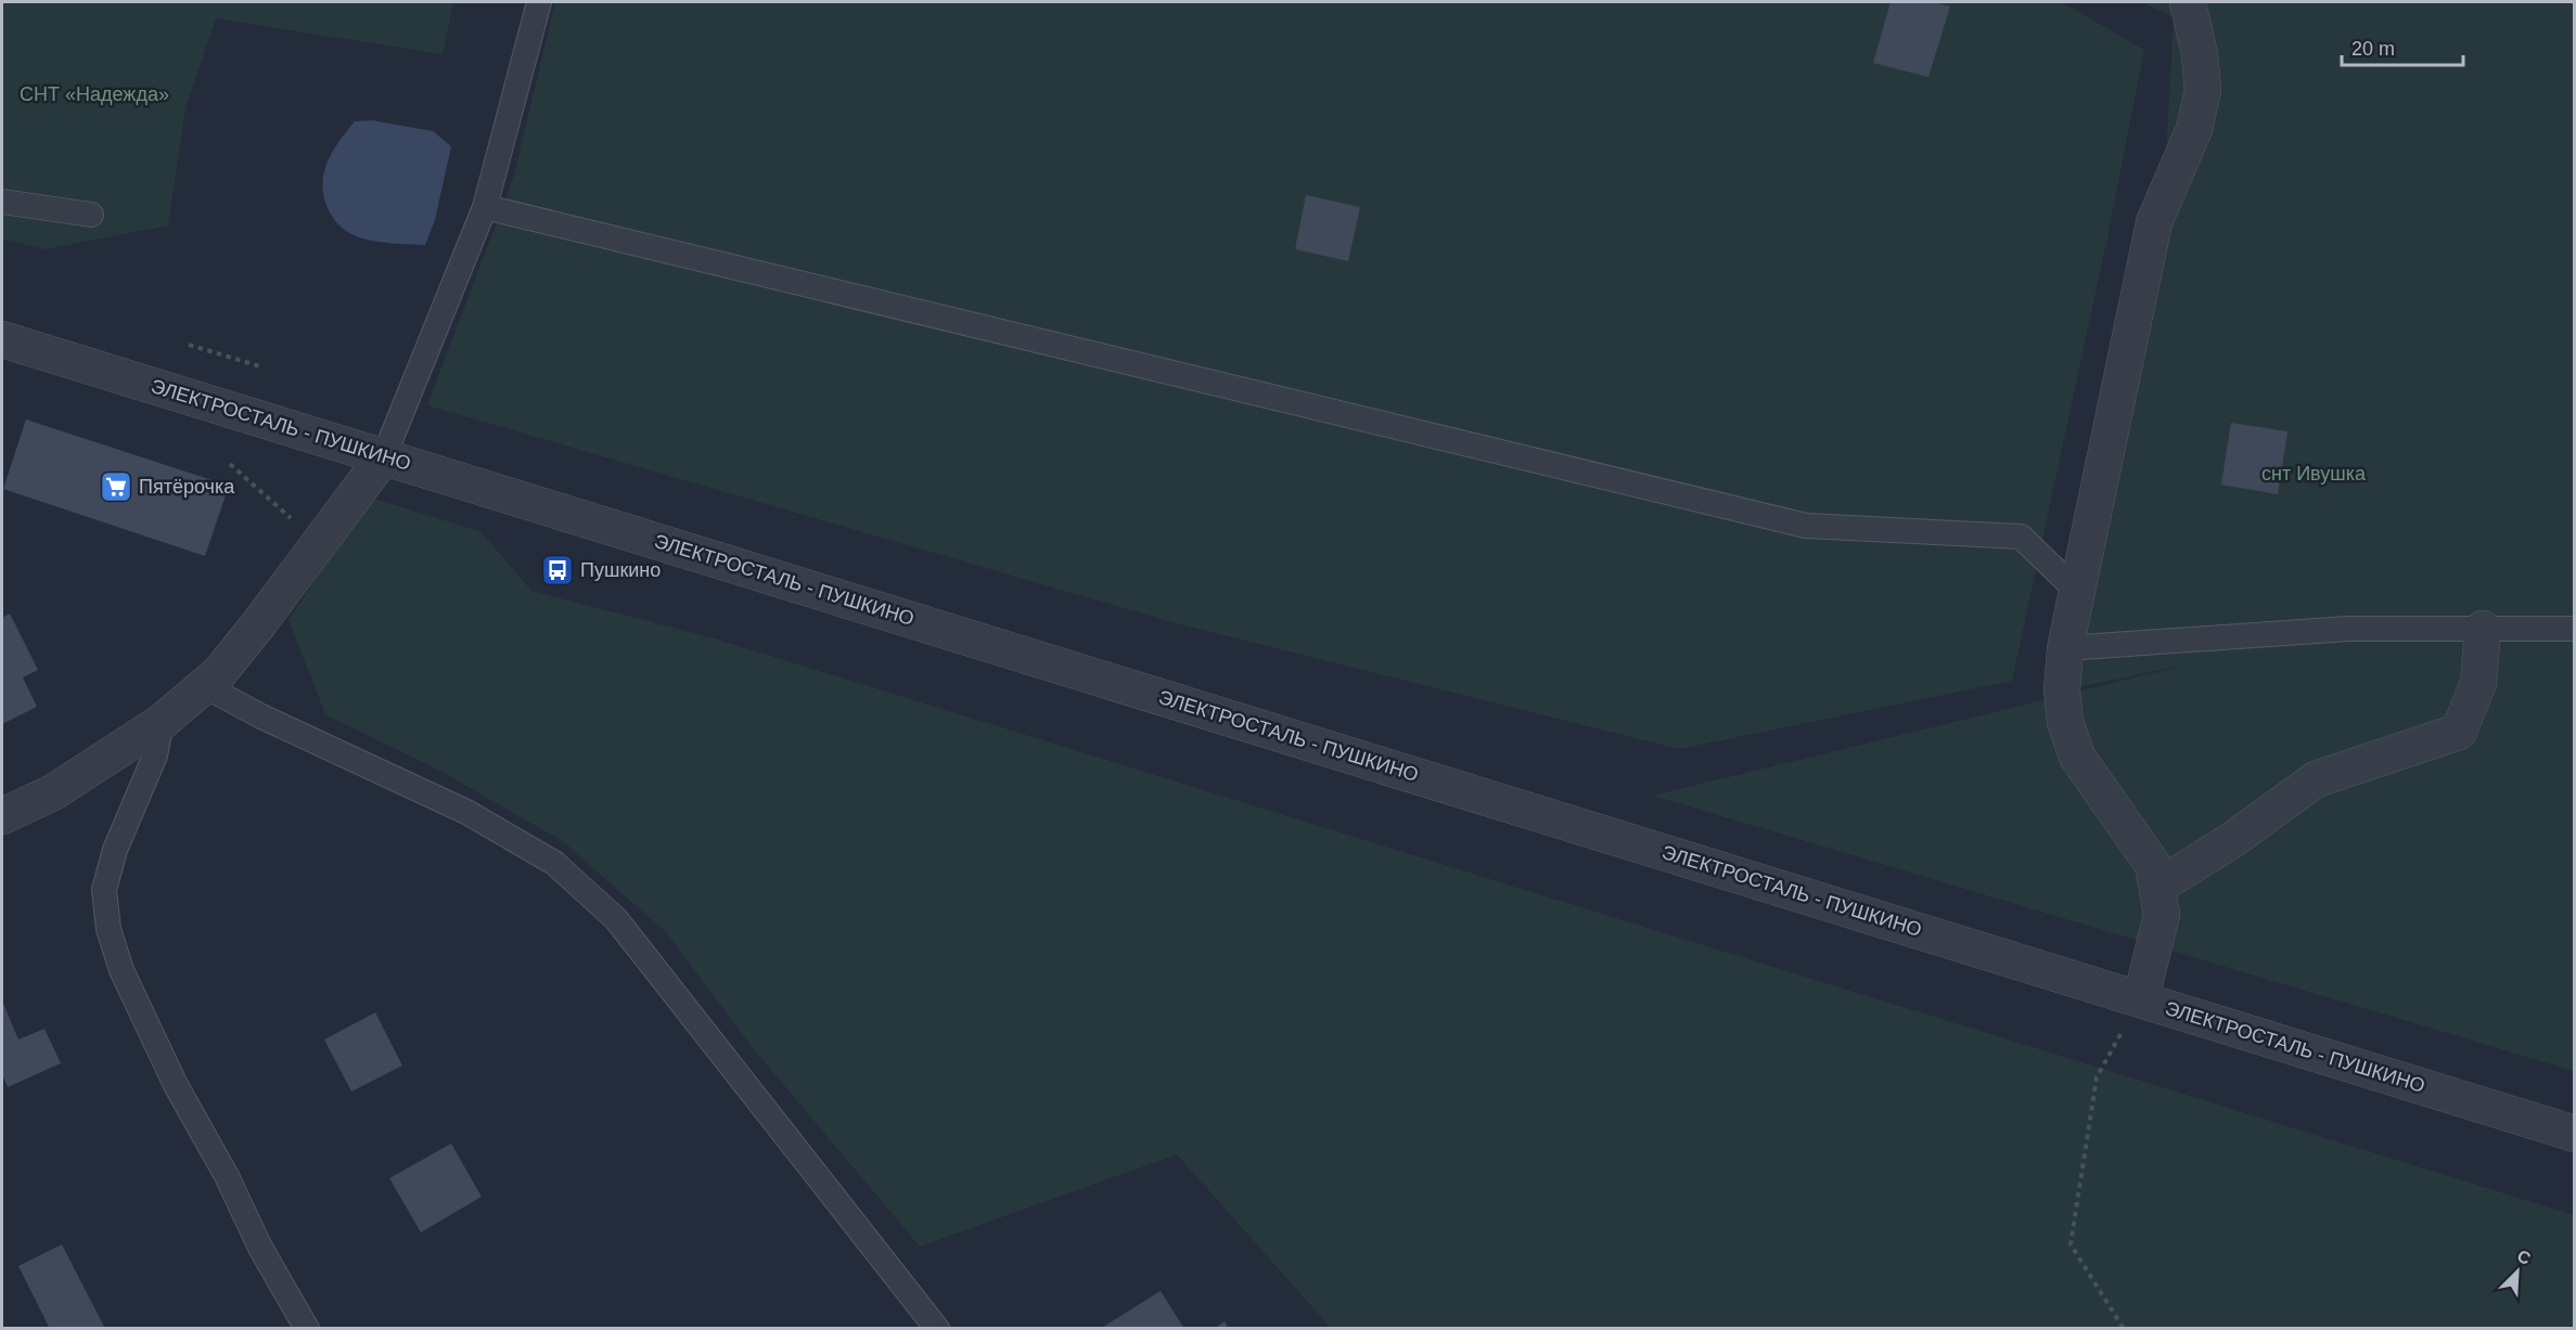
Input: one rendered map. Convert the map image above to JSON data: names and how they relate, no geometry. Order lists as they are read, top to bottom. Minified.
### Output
{"streets":{"street":["ЭЛЕКТРОСТАЛЬ - ПУШКИНО"]},"parks":["СНТ «Надежда»","снт Ивушка"],"places":{"supermarket":["Пятёрочка"],"bus stop":["Пушкино"]},"scale_bar":"20 m","north":"top right"}
